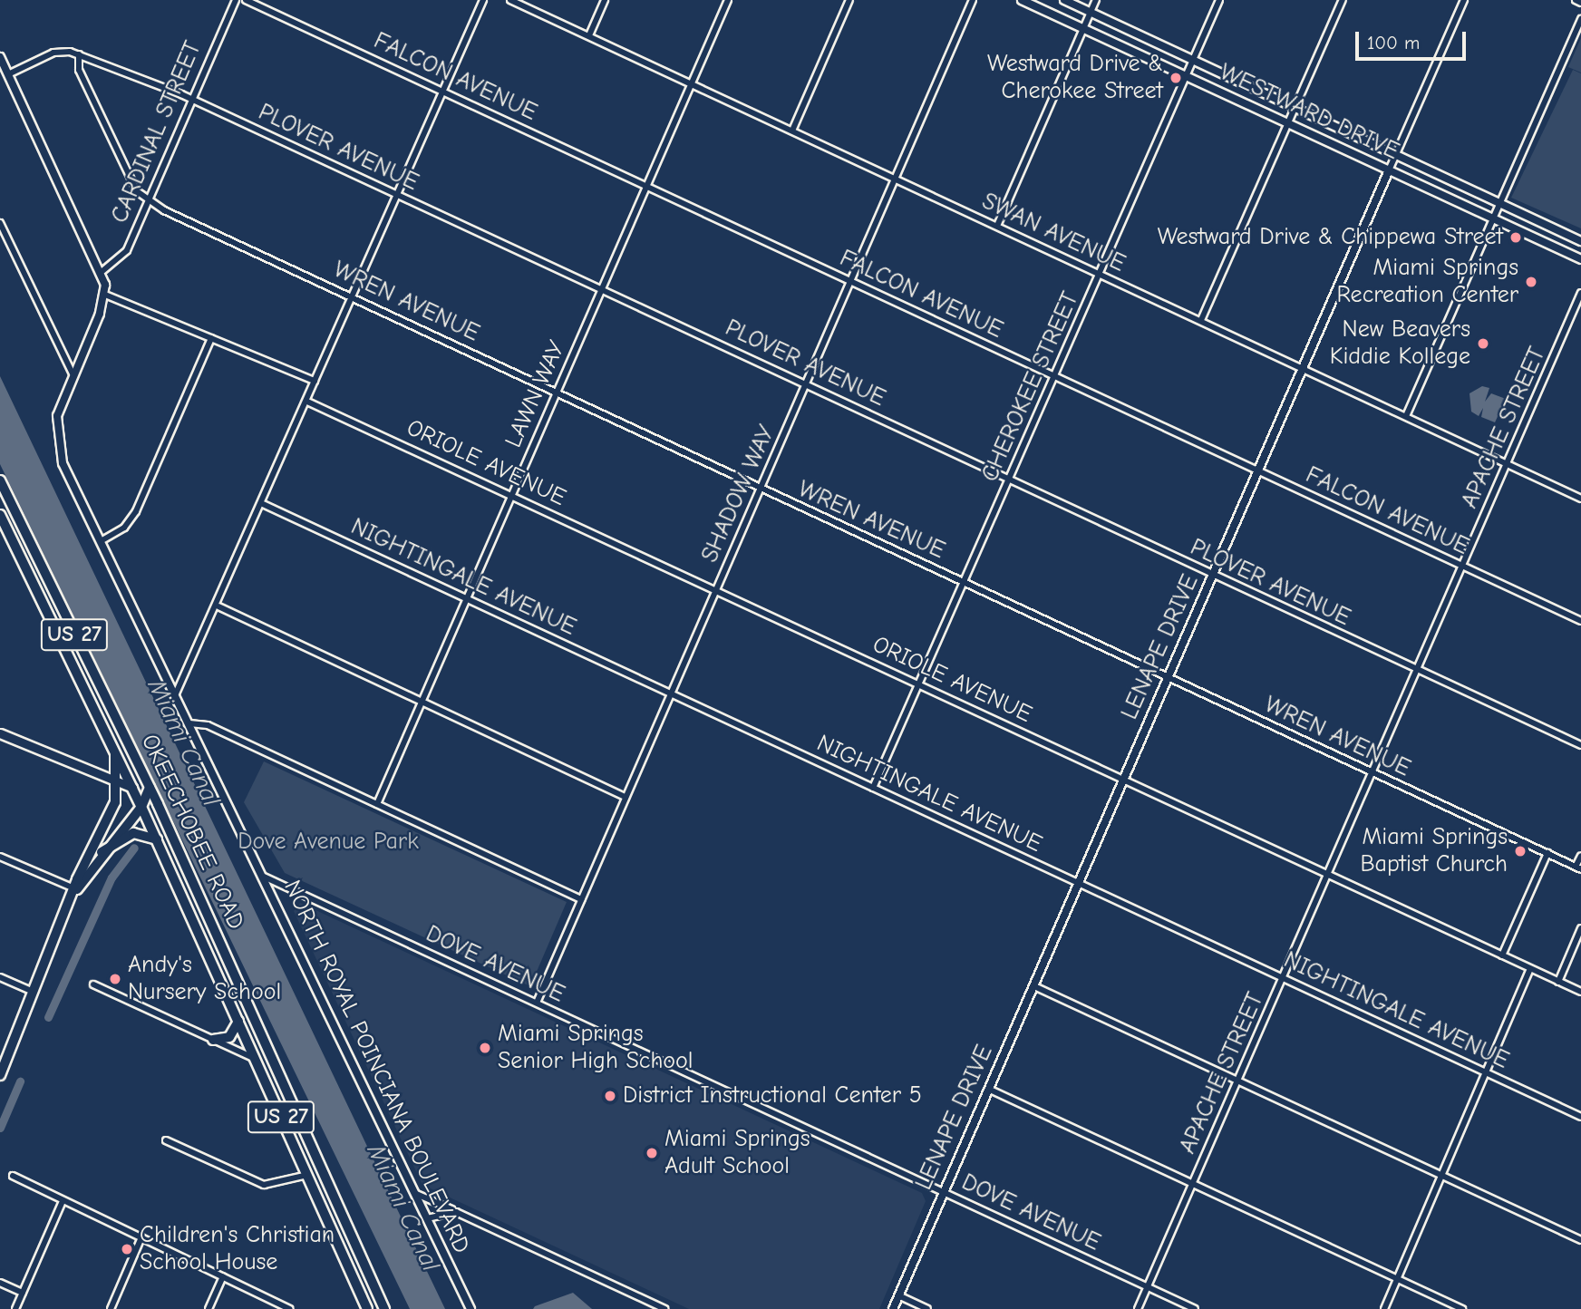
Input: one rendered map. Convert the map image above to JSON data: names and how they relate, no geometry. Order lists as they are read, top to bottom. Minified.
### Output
{"streets":{"highway":["US 27","OKEECHOBEE ROAD"],"street":["FALCON AVENUE","WESTWARD DRIVE","CARDINAL STREET","PLOVER AVENUE","SWAN AVENUE","WREN AVENUE","CHEROKEE STREET","LAWN WAY","APACHE STREET","ORIOLE AVENUE","SHADOW WAY","NIGHTINGALE AVENUE","LENAPE DRIVE","DOVE AVENUE","NORTH ROYAL POINCIANA BOULEVARD"]},"crossings":[["FALCON AVENUE","CHEROKEE STREET"],["FALCON AVENUE","LAWN WAY"],["FALCON AVENUE","APACHE STREET"],["FALCON AVENUE","SHADOW WAY"],["FALCON AVENUE","LENAPE DRIVE"],["WESTWARD DRIVE","CHEROKEE STREET"],["WESTWARD DRIVE","LENAPE DRIVE"],["CARDINAL STREET","PLOVER AVENUE"],["CARDINAL STREET","WREN AVENUE"],["PLOVER AVENUE","CHEROKEE STREET"],["PLOVER AVENUE","LAWN WAY"],["PLOVER AVENUE","APACHE STREET"],["PLOVER AVENUE","SHADOW WAY"],["PLOVER AVENUE","LENAPE DRIVE"],["SWAN AVENUE","CHEROKEE STREET"],["SWAN AVENUE","LAWN WAY"],["SWAN AVENUE","APACHE STREET"],["SWAN AVENUE","SHADOW WAY"],["SWAN AVENUE","LENAPE DRIVE"],["WREN AVENUE","CHEROKEE STREET"],["WREN AVENUE","LAWN WAY"],["WREN AVENUE","APACHE STREET"],["WREN AVENUE","SHADOW WAY"],["WREN AVENUE","LENAPE DRIVE"],["CHEROKEE STREET","ORIOLE AVENUE"],["CHEROKEE STREET","NIGHTINGALE AVENUE"],["LAWN WAY","ORIOLE AVENUE"],["LAWN WAY","NIGHTINGALE AVENUE"],["APACHE STREET","ORIOLE AVENUE"],["APACHE STREET","NIGHTINGALE AVENUE"],["APACHE STREET","DOVE AVENUE"],["ORIOLE AVENUE","SHADOW WAY"],["ORIOLE AVENUE","LENAPE DRIVE"],["SHADOW WAY","NIGHTINGALE AVENUE"],["SHADOW WAY","DOVE AVENUE"],["NIGHTINGALE AVENUE","LENAPE DRIVE"],["LENAPE DRIVE","DOVE AVENUE"],["DOVE AVENUE","NORTH ROYAL POINCIANA BOULEVARD"]],"water":["Miami Canal"],"parks":["Dove Avenue Park"],"places":["Westward Drive & Cherokee Street","Westward Drive & Chippewa Street","Miami Springs Recreation Center","New Beavers Kiddie Kollege","Miami Springs Baptist Church","Andy's Nursery School","Miami Springs Senior High School","District Instructional Center 5","Miami Springs Adult School","Children's Christian School House"],"scale_bar":"100 m"}
